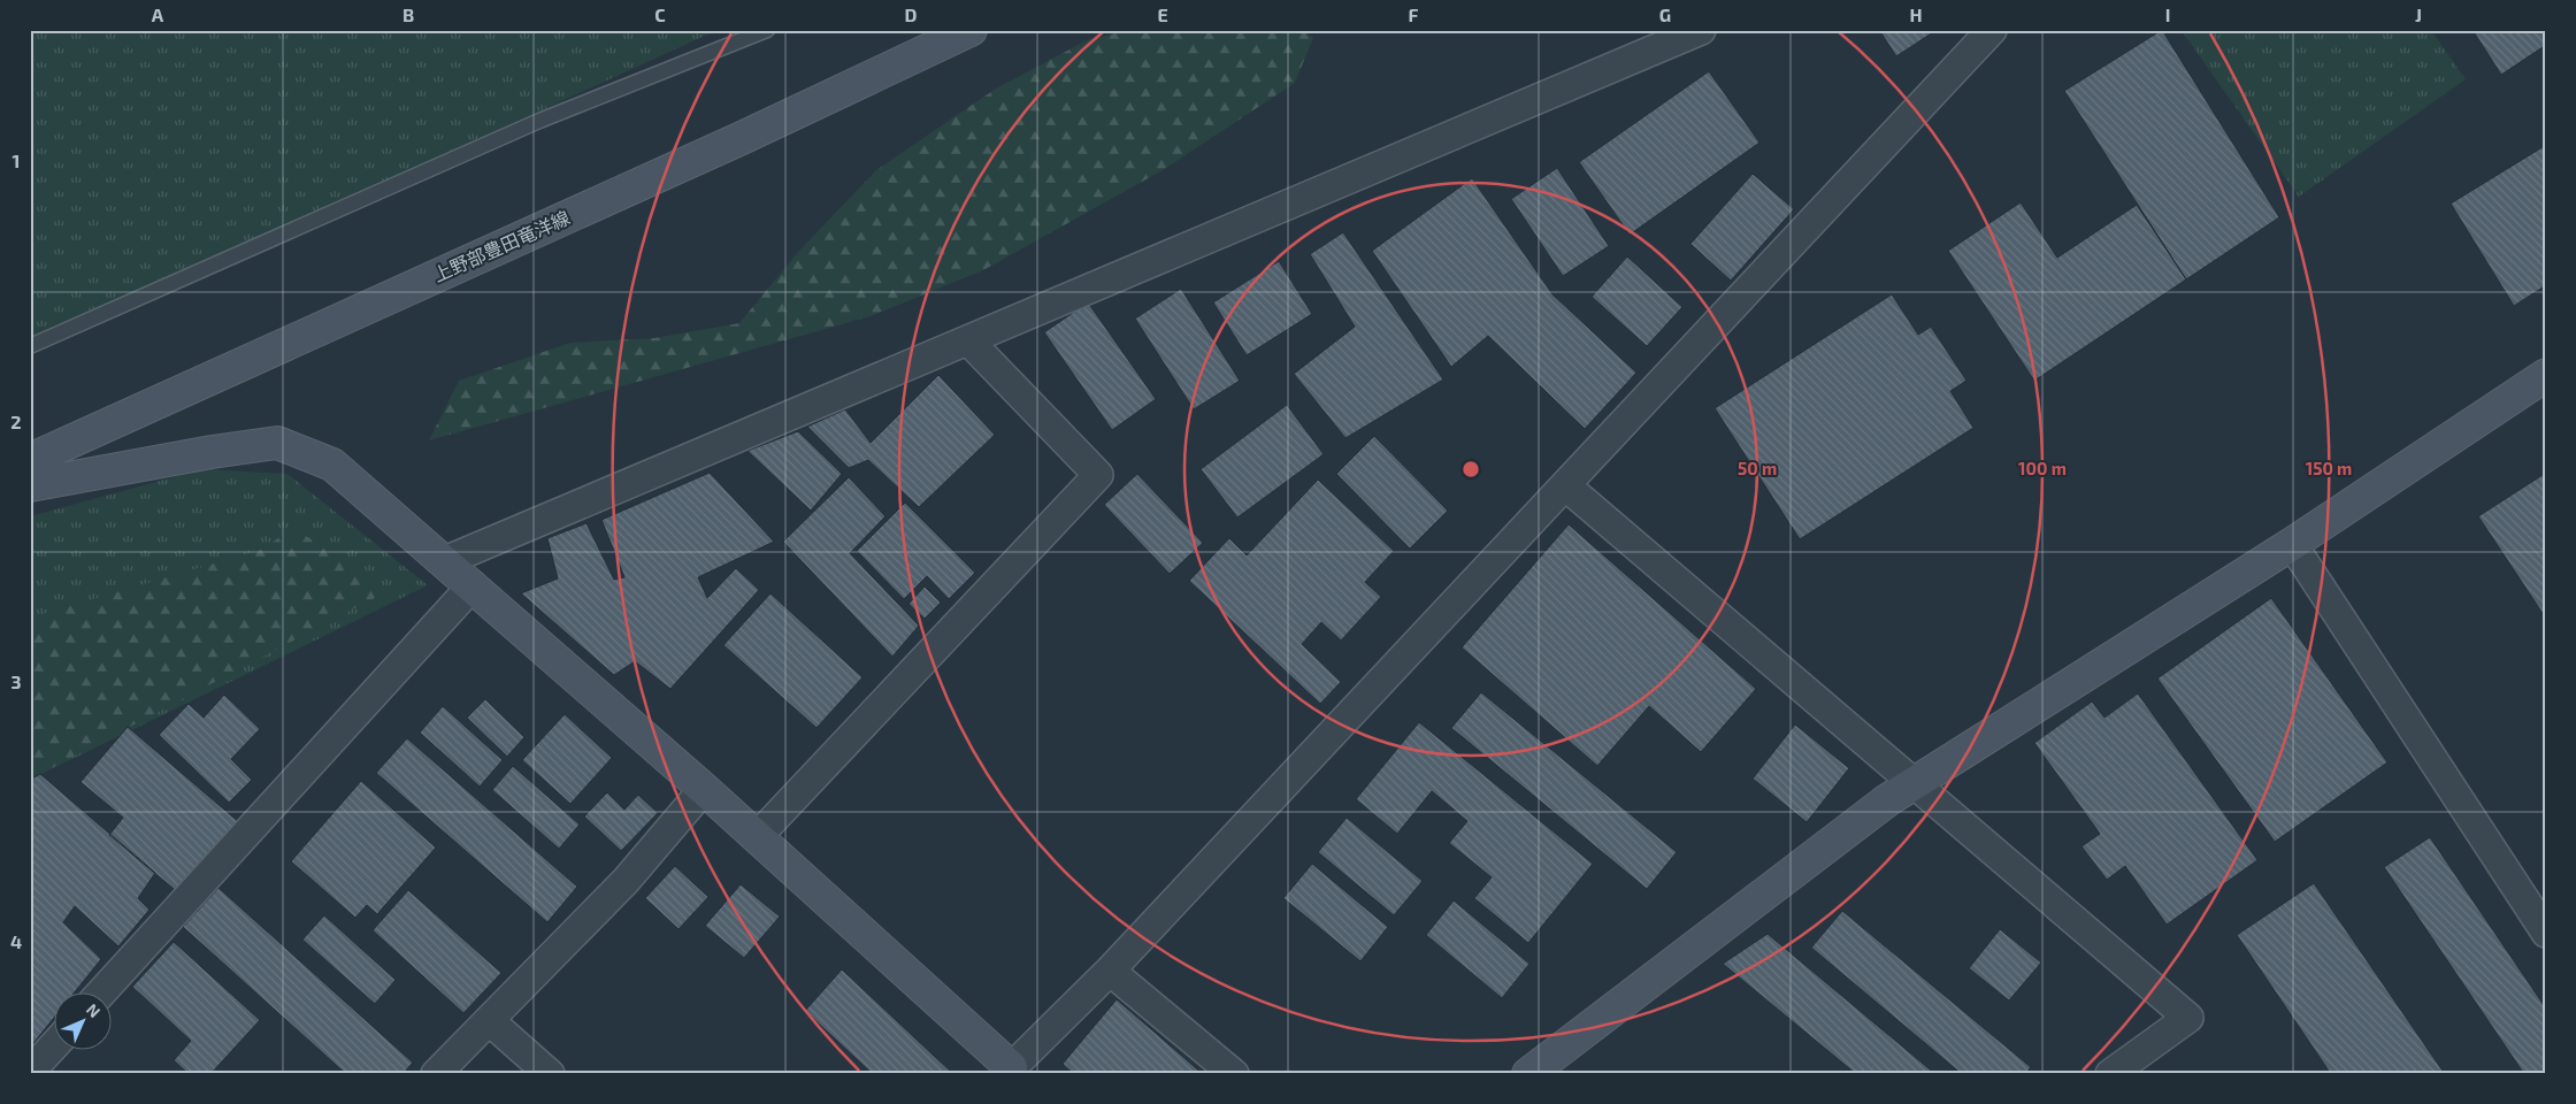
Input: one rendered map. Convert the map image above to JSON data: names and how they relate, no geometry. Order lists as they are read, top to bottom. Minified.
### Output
{"streets":{"street":["上野部豊田竜洋線"]},"north":"top right","grid":{"columns":["A","B","C","D","E","F","G","H","I","J"],"rows":["1","2","3","4"]},"rings":["50 m","100 m","150 m"]}
